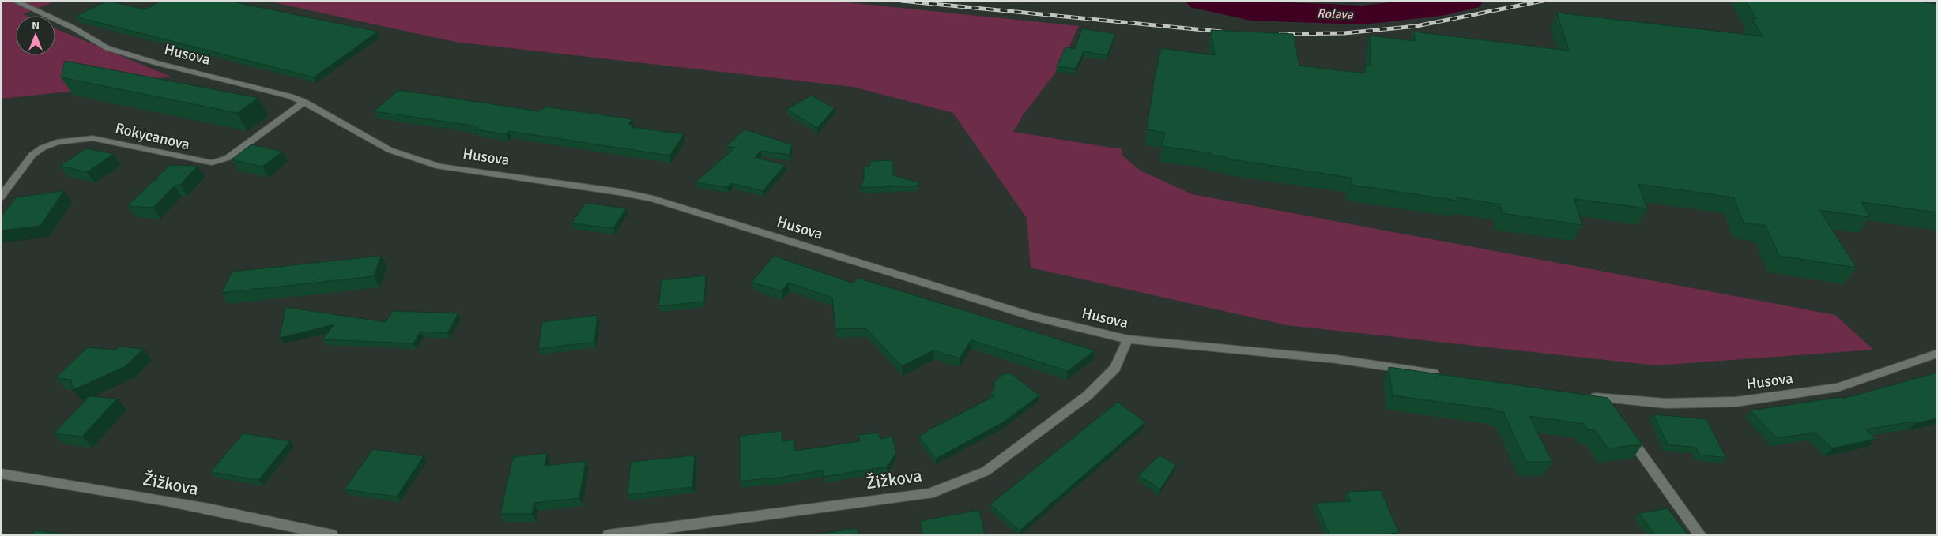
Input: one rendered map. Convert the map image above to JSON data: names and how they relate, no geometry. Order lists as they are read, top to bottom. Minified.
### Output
{"streets":{"street":["Husova","Rokycanova","Žižkova"]},"crossings":[["Husova","Rokycanova"],["Husova","Žižkova"]],"water":["Rolava"],"north":"top"}
